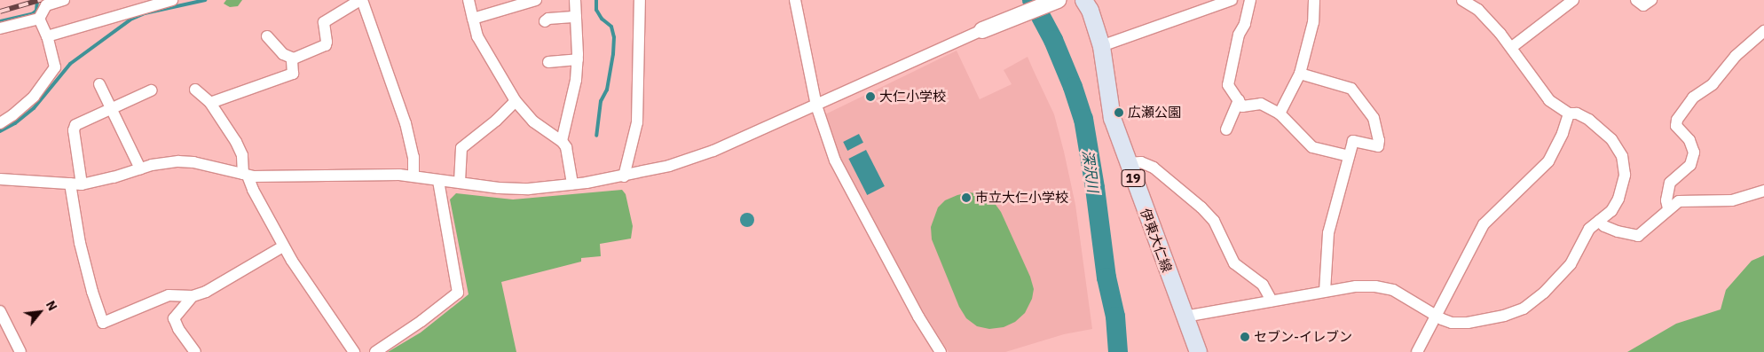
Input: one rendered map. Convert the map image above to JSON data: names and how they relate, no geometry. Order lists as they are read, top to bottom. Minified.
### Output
{"streets":{"main road":["19","伊東大仁線"]},"water":["深沢川"],"places":["大仁小学校","広瀬公園","市立大仁小学校","セブン-イレブン"],"north":"top right"}
